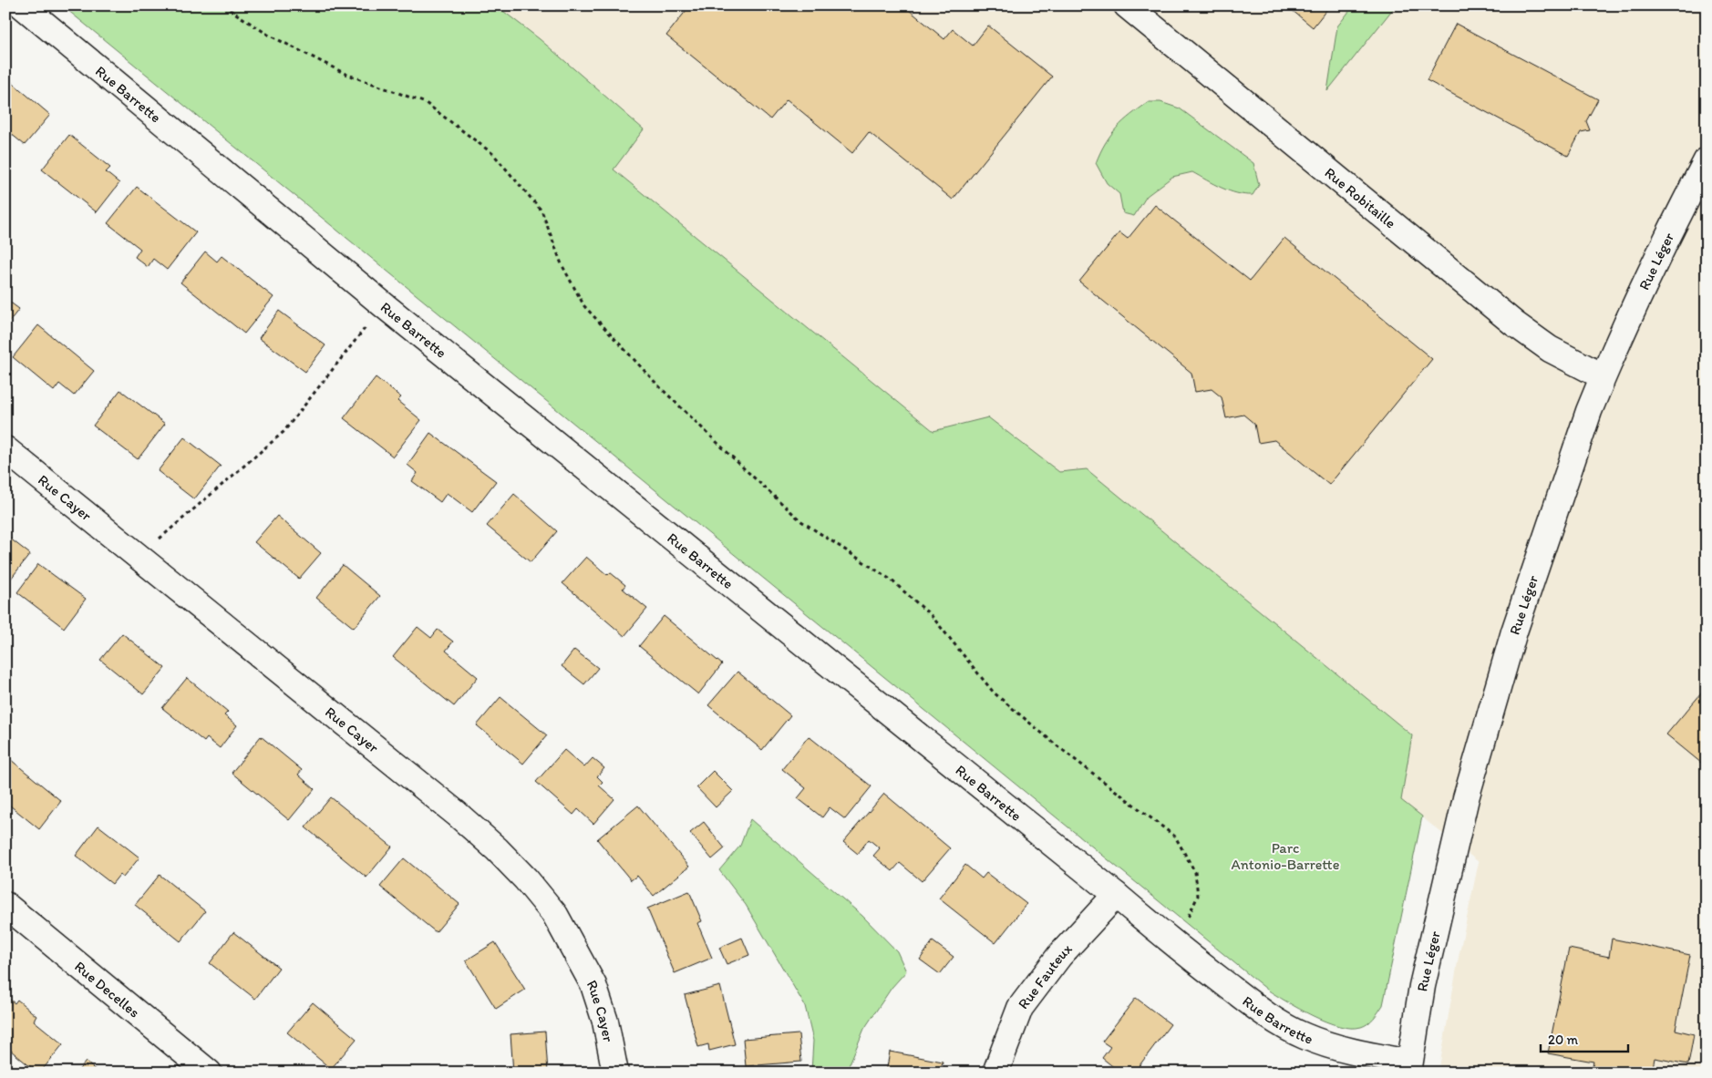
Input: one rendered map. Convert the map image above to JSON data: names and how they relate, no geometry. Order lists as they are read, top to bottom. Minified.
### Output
{"streets":{"street":["Rue Barrette","Rue Robitaille","Rue Léger","Rue Cayer","Rue Fauteux","Rue Decelles"]},"crossings":[["Rue Barrette","Rue Léger"],["Rue Barrette","Rue Fauteux"],["Rue Robitaille","Rue Léger"]],"parks":["Parc Antonio-Barrette"],"scale_bar":"20 m"}
